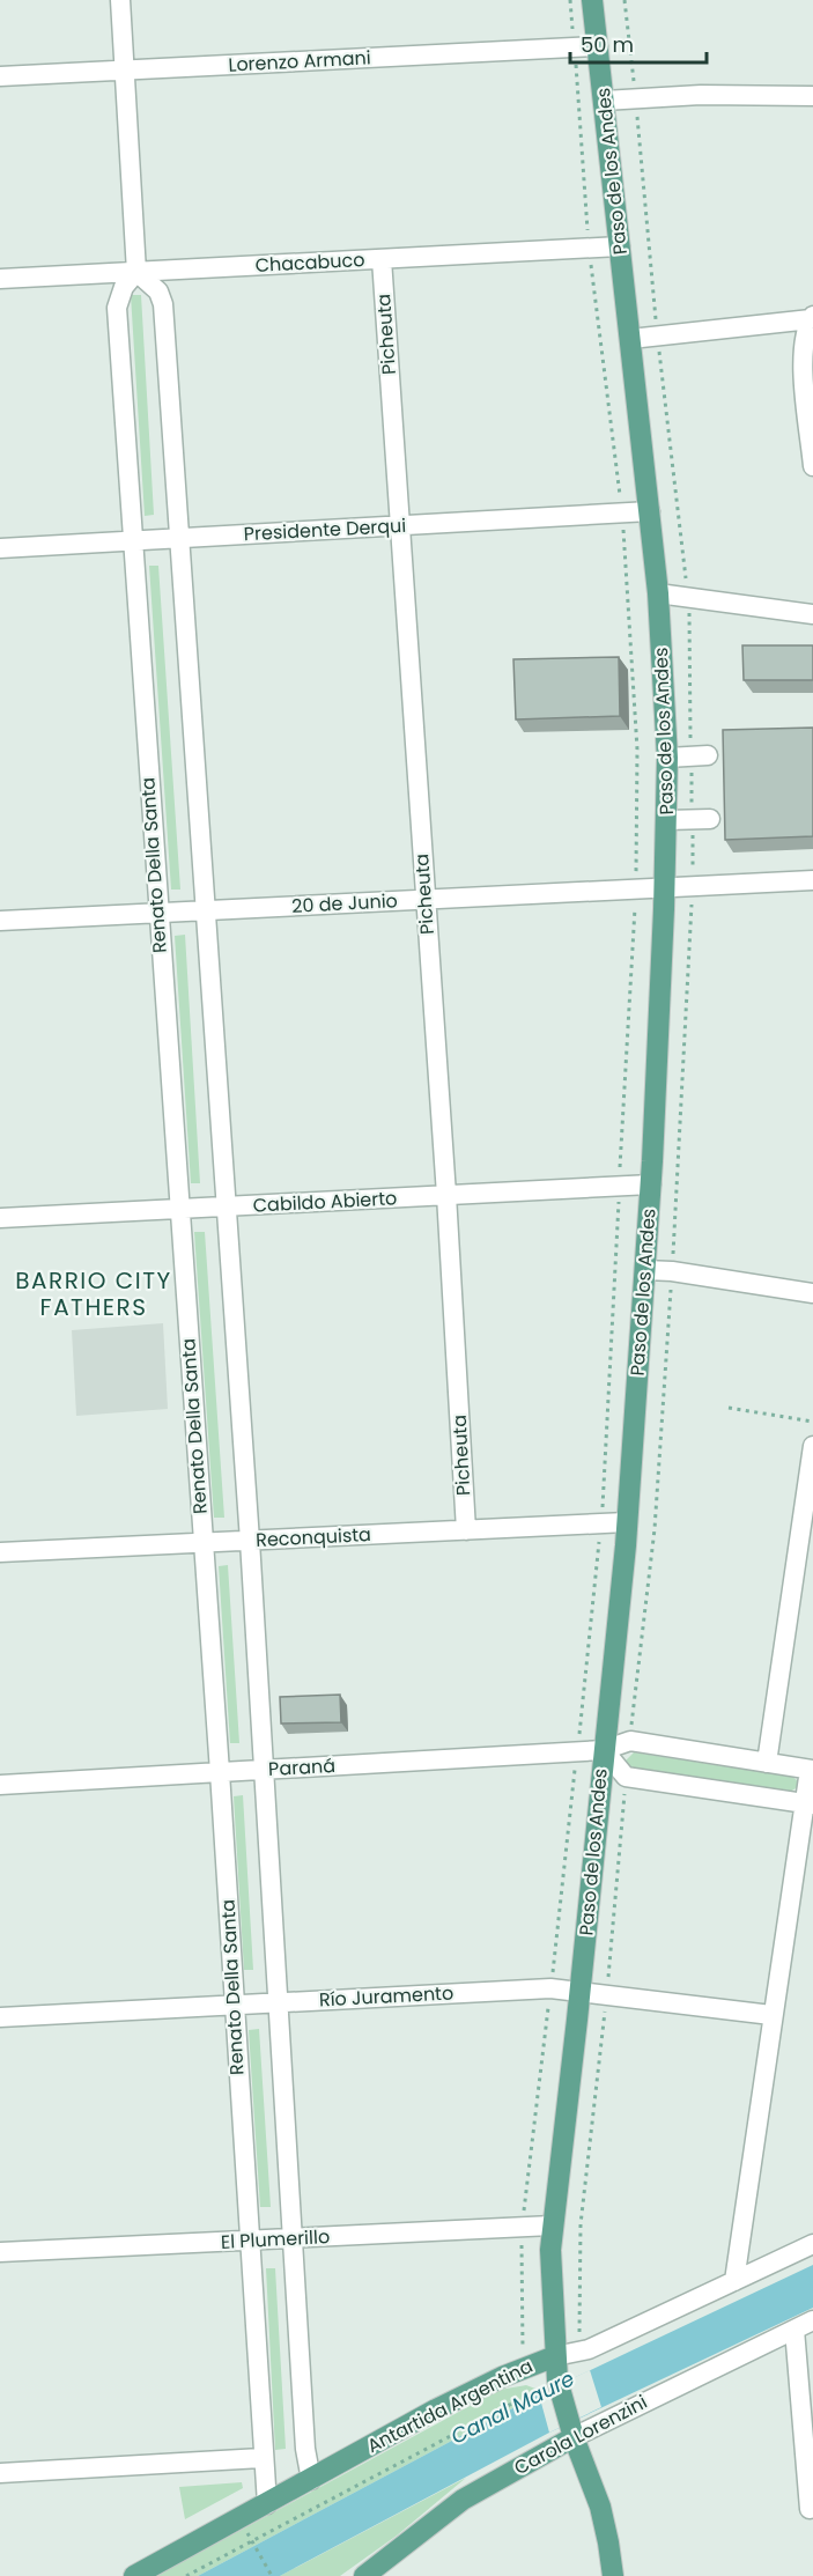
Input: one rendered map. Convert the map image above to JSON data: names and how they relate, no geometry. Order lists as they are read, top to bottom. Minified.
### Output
{"streets":{"main road":["Paso de los Andes","Antartida Argentina","Carola Lorenzini"],"street":["Lorenzo Armani","Chacabuco","Picheuta","Presidente Derqui","Renato Della Santa","20 de Junio","Cabildo Abierto","Reconquista","Paraná","Río Juramento","El Plumerillo"]},"crossings":[["Lorenzo Armani","Paso de los Andes"],["Paso de los Andes","Chacabuco"],["Paso de los Andes","Presidente Derqui"],["Paso de los Andes","20 de Junio"],["Paso de los Andes","Cabildo Abierto"],["Paso de los Andes","Reconquista"],["Paso de los Andes","Paraná"],["Paso de los Andes","Río Juramento"],["Paso de los Andes","El Plumerillo"],["Paso de los Andes","Antartida Argentina"],["Paso de los Andes","Carola Lorenzini"],["Chacabuco","Picheuta"],["Chacabuco","Renato Della Santa"],["Picheuta","Presidente Derqui"],["Picheuta","20 de Junio"],["Picheuta","Cabildo Abierto"],["Picheuta","Reconquista"],["Presidente Derqui","Renato Della Santa"],["Renato Della Santa","20 de Junio"],["Renato Della Santa","Cabildo Abierto"],["Renato Della Santa","Reconquista"],["Renato Della Santa","Paraná"],["Renato Della Santa","Río Juramento"],["Renato Della Santa","El Plumerillo"],["Renato Della Santa","Antartida Argentina"]],"districts":["BARRIO CITY FATHERS"],"water":["Canal Maure"],"scale_bar":"50 m"}
